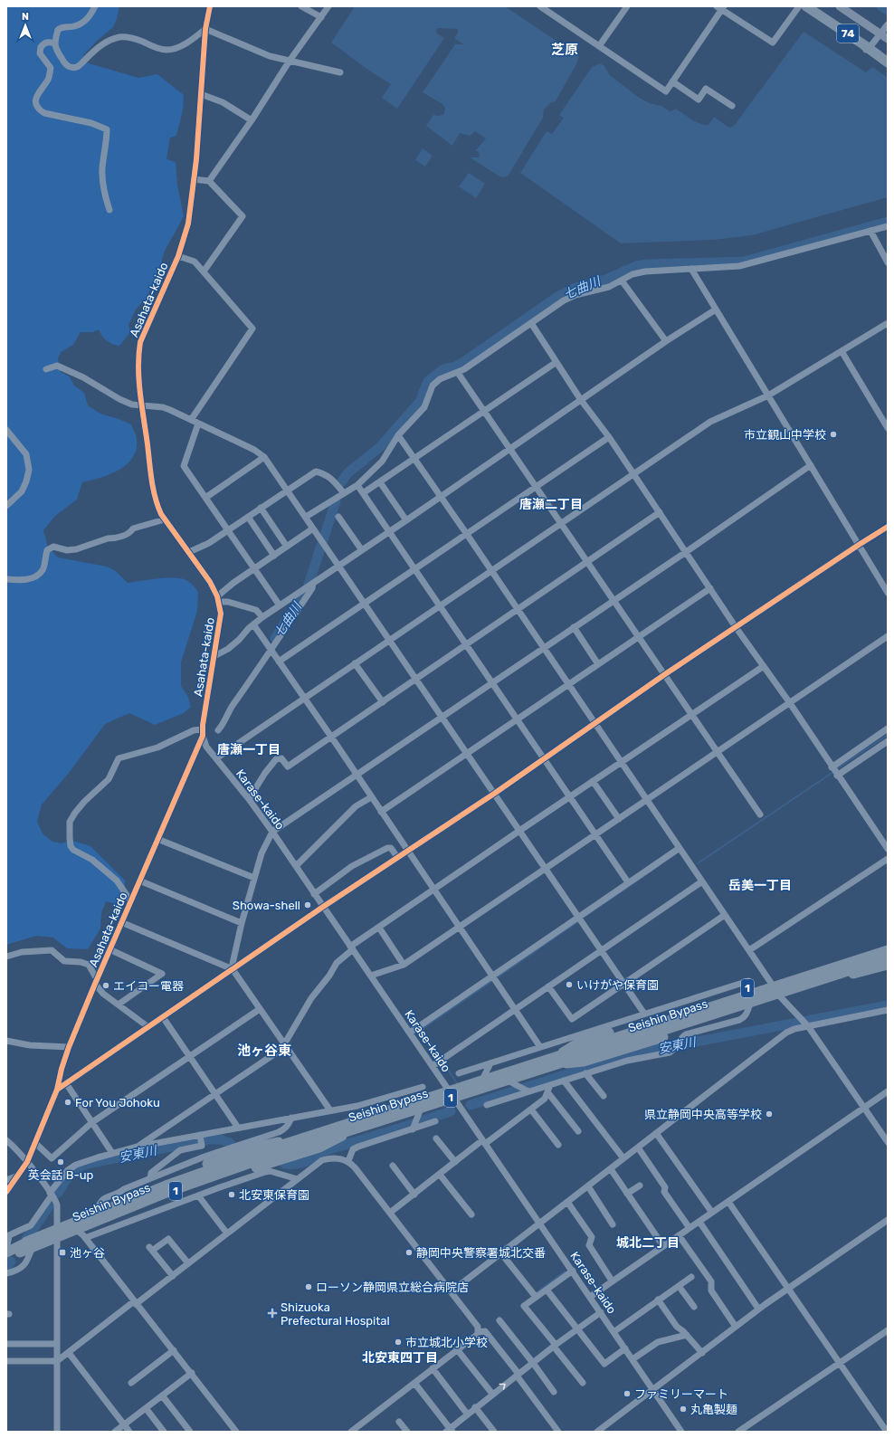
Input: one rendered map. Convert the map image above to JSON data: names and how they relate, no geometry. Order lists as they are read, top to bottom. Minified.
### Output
{"streets":{"highway":["74","1","Seishin Bypass"],"street":["Asahata-kaido","Karase-kaido"]},"crossings":[["Asahata-kaido","Karase-kaido"],["Karase-kaido","1"],["1","Seishin Bypass"]],"districts":["芝原","唐瀬二丁目","唐瀬一丁目","岳美一丁目","池ヶ谷東","城北二丁目","北安東四丁目"],"water":["七曲川","安東川"],"places":{"other":["市立観山中学校","Showa-shell","いけがや保育園","エイコー電器","For You Johoku","県立静岡中央高等学校","英会話 B-up","北安東保育園","静岡中央警察署城北交番","ローソン静岡県立総合病院店","市立城北小学校","ファミリーマート","丸亀製麺"],"transit":["池ヶ谷"],"health":["Shizuoka Prefectural Hospital"]},"north":"top"}
